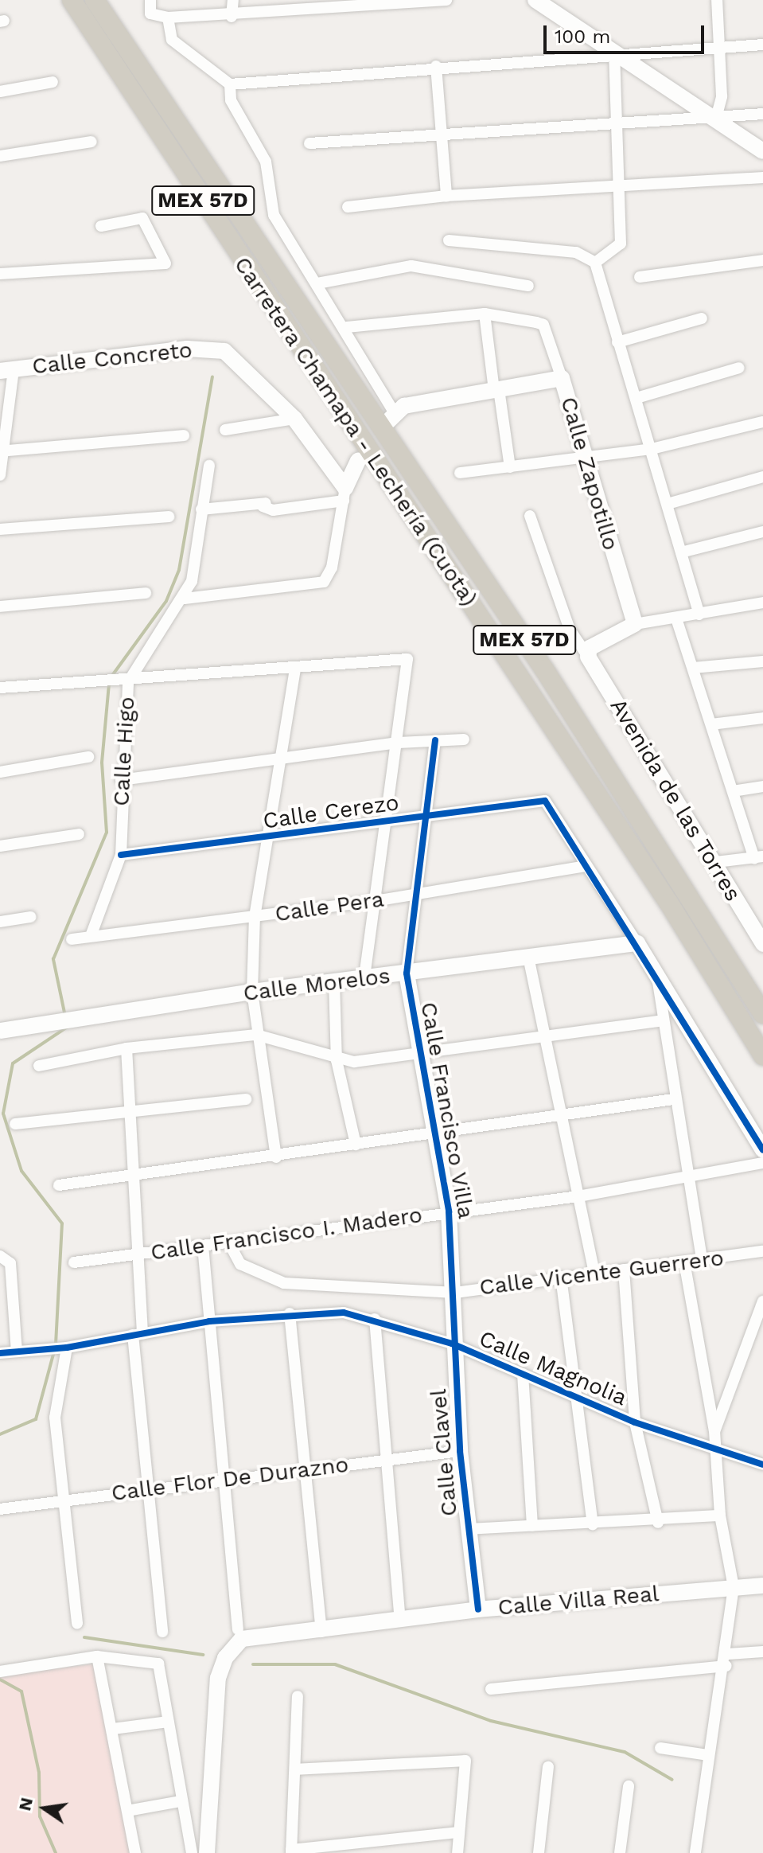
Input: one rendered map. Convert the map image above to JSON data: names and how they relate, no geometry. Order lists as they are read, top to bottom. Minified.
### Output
{"streets":{"highway":["MEX 57D","Carretera Chamapa - Lechería (Cuota)"],"street":["Calle Concreto","Calle Zapotillo","Calle Higo","Avenida de las Torres","Calle Cerezo","Calle Pera","Calle Morelos","Calle Francisco Villa","Calle Francisco I. Madero","Calle Vicente Guerrero","Calle Magnolia","Calle Clavel","Calle Flor De Durazno","Calle Villa Real"]},"crossings":[["Calle Higo","Calle Cerezo"],["Calle Higo","Calle Pera"],["Calle Cerezo","Calle Pera"],["Calle Morelos","Calle Francisco Villa"],["Calle Francisco Villa","Calle Francisco I. Madero"],["Calle Francisco Villa","Calle Vicente Guerrero"],["Calle Francisco Villa","Calle Clavel"],["Calle Francisco I. Madero","Calle Vicente Guerrero"],["Calle Vicente Guerrero","Calle Clavel"],["Calle Magnolia","Calle Clavel"],["Calle Clavel","Calle Flor De Durazno"],["Calle Clavel","Calle Villa Real"]],"scale_bar":"100 m","north":"left"}
